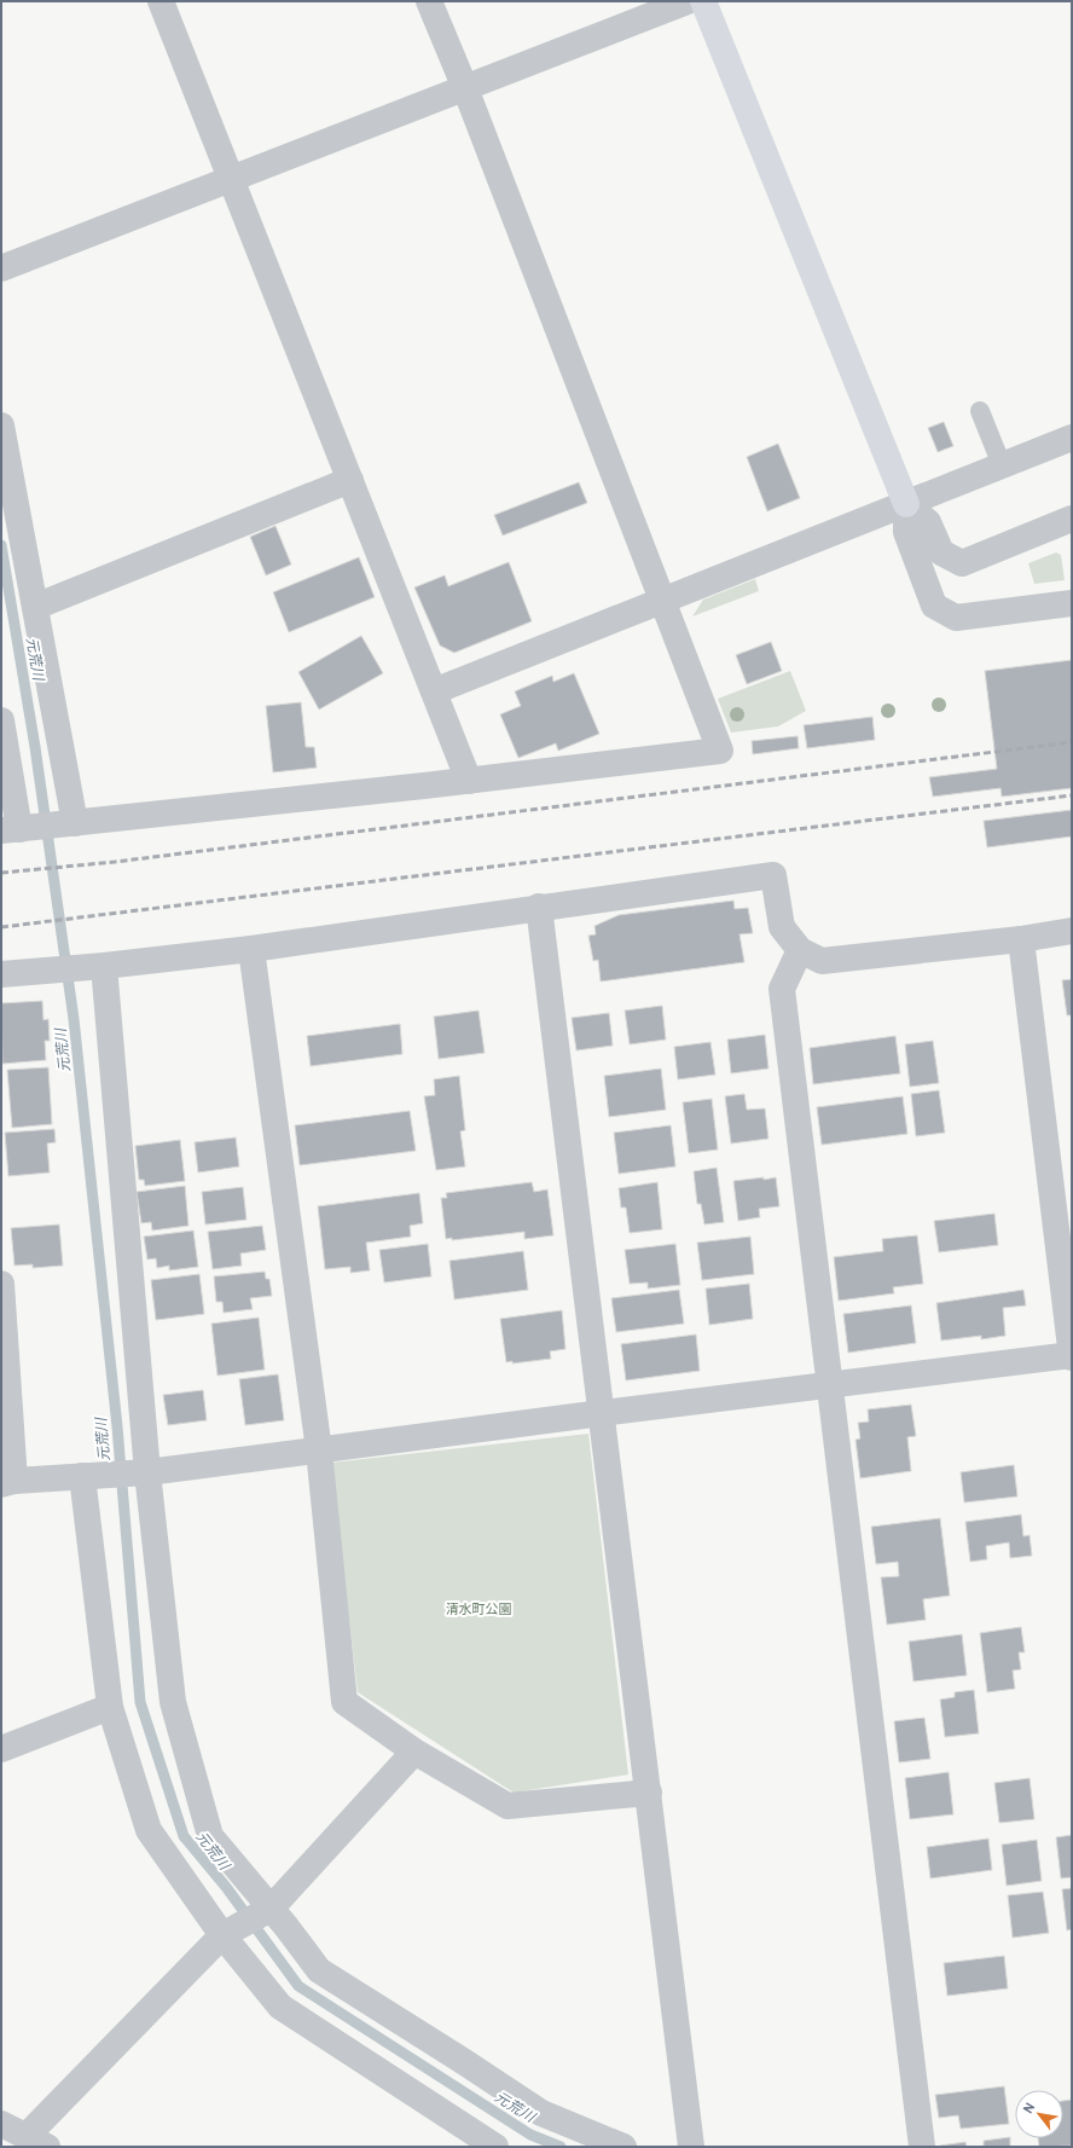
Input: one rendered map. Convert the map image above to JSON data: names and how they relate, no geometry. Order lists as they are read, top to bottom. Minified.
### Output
{"water":["元荒川"],"parks":["清水町公園"],"north":"top left"}
